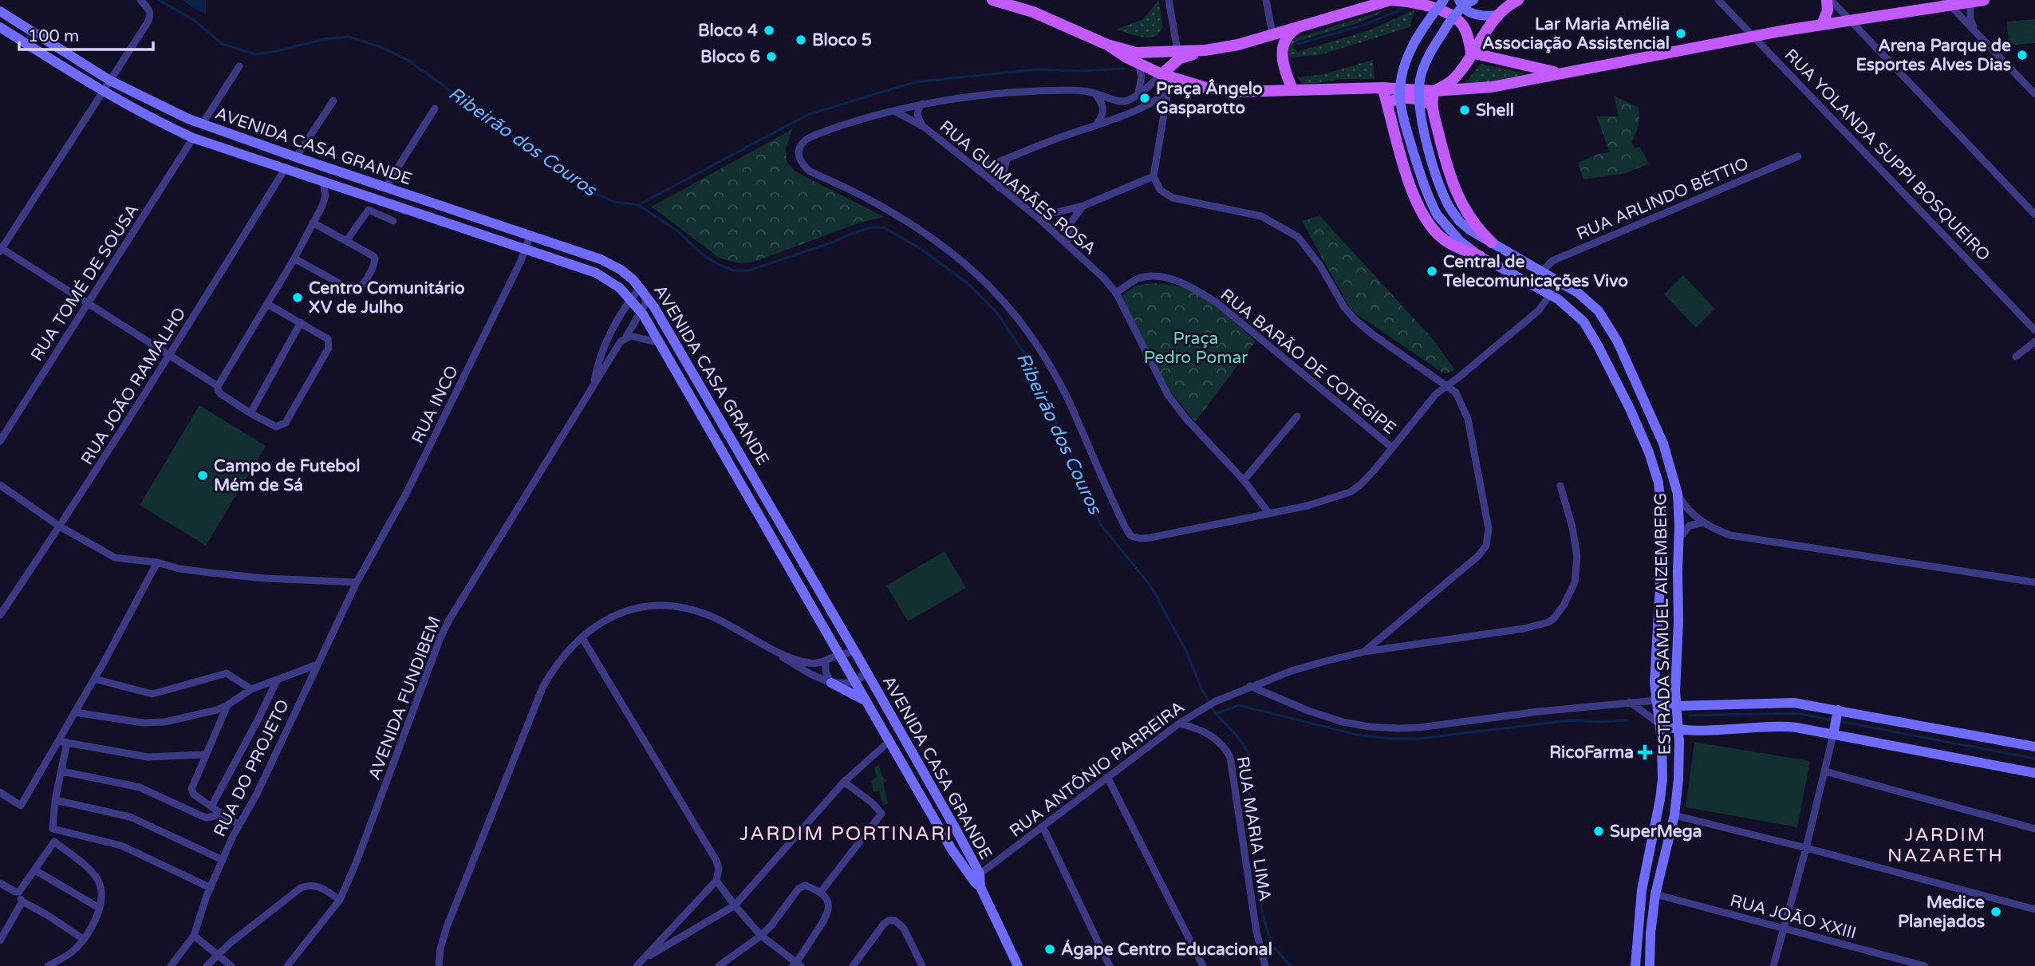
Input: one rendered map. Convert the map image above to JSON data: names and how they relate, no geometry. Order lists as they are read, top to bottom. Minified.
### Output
{"streets":{"main road":["AVENIDA CASA GRANDE","ESTRADA SAMUEL AIZEMBERG"],"street":["RUA YOLANDA SUPPI BOSQUEIRO","RUA GUIMARÃES ROSA","RUA ARLINDO BÉTTIO","RUA TOMÉ DE SOUSA","RUA BARÃO DE COTEGIPE","RUA JOÃO RAMALHO","RUA INCO","AVENIDA FUNDIBEM","RUA DO PROJETO","RUA ANTÔNIO PARREIRA","RUA MARIA LIMA","RUA JOÃO XXIII"]},"crossings":[["AVENIDA CASA GRANDE","RUA TOMÉ DE SOUSA"],["AVENIDA CASA GRANDE","RUA JOÃO RAMALHO"],["AVENIDA CASA GRANDE","RUA INCO"],["AVENIDA CASA GRANDE","AVENIDA FUNDIBEM"],["AVENIDA CASA GRANDE","RUA ANTÔNIO PARREIRA"],["RUA GUIMARÃES ROSA","RUA BARÃO DE COTEGIPE"],["RUA ARLINDO BÉTTIO","ESTRADA SAMUEL AIZEMBERG"],["RUA INCO","RUA DO PROJETO"],["ESTRADA SAMUEL AIZEMBERG","RUA JOÃO XXIII"],["RUA ANTÔNIO PARREIRA","RUA MARIA LIMA"]],"districts":["JARDIM PORTINARI","JARDIM NAZARETH"],"water":["Ribeirão dos Couros"],"parks":["Praça Pedro Pomar"],"places":{"other":["Bloco 4","Lar Maria Amélia Associação Assistencial","Bloco 5","Arena Parque de Esportes Alves Dias","Bloco 6","Praça Ângelo Gasparotto","Shell","Central de Telecomunicações Vivo","Centro Comunitário XV de Julho","Campo de Futebol Mém de Sá","SuperMega","Medice Planejados","Ágape Centro Educacional"],"health":["RicoFarma"]},"scale_bar":"100 m"}
